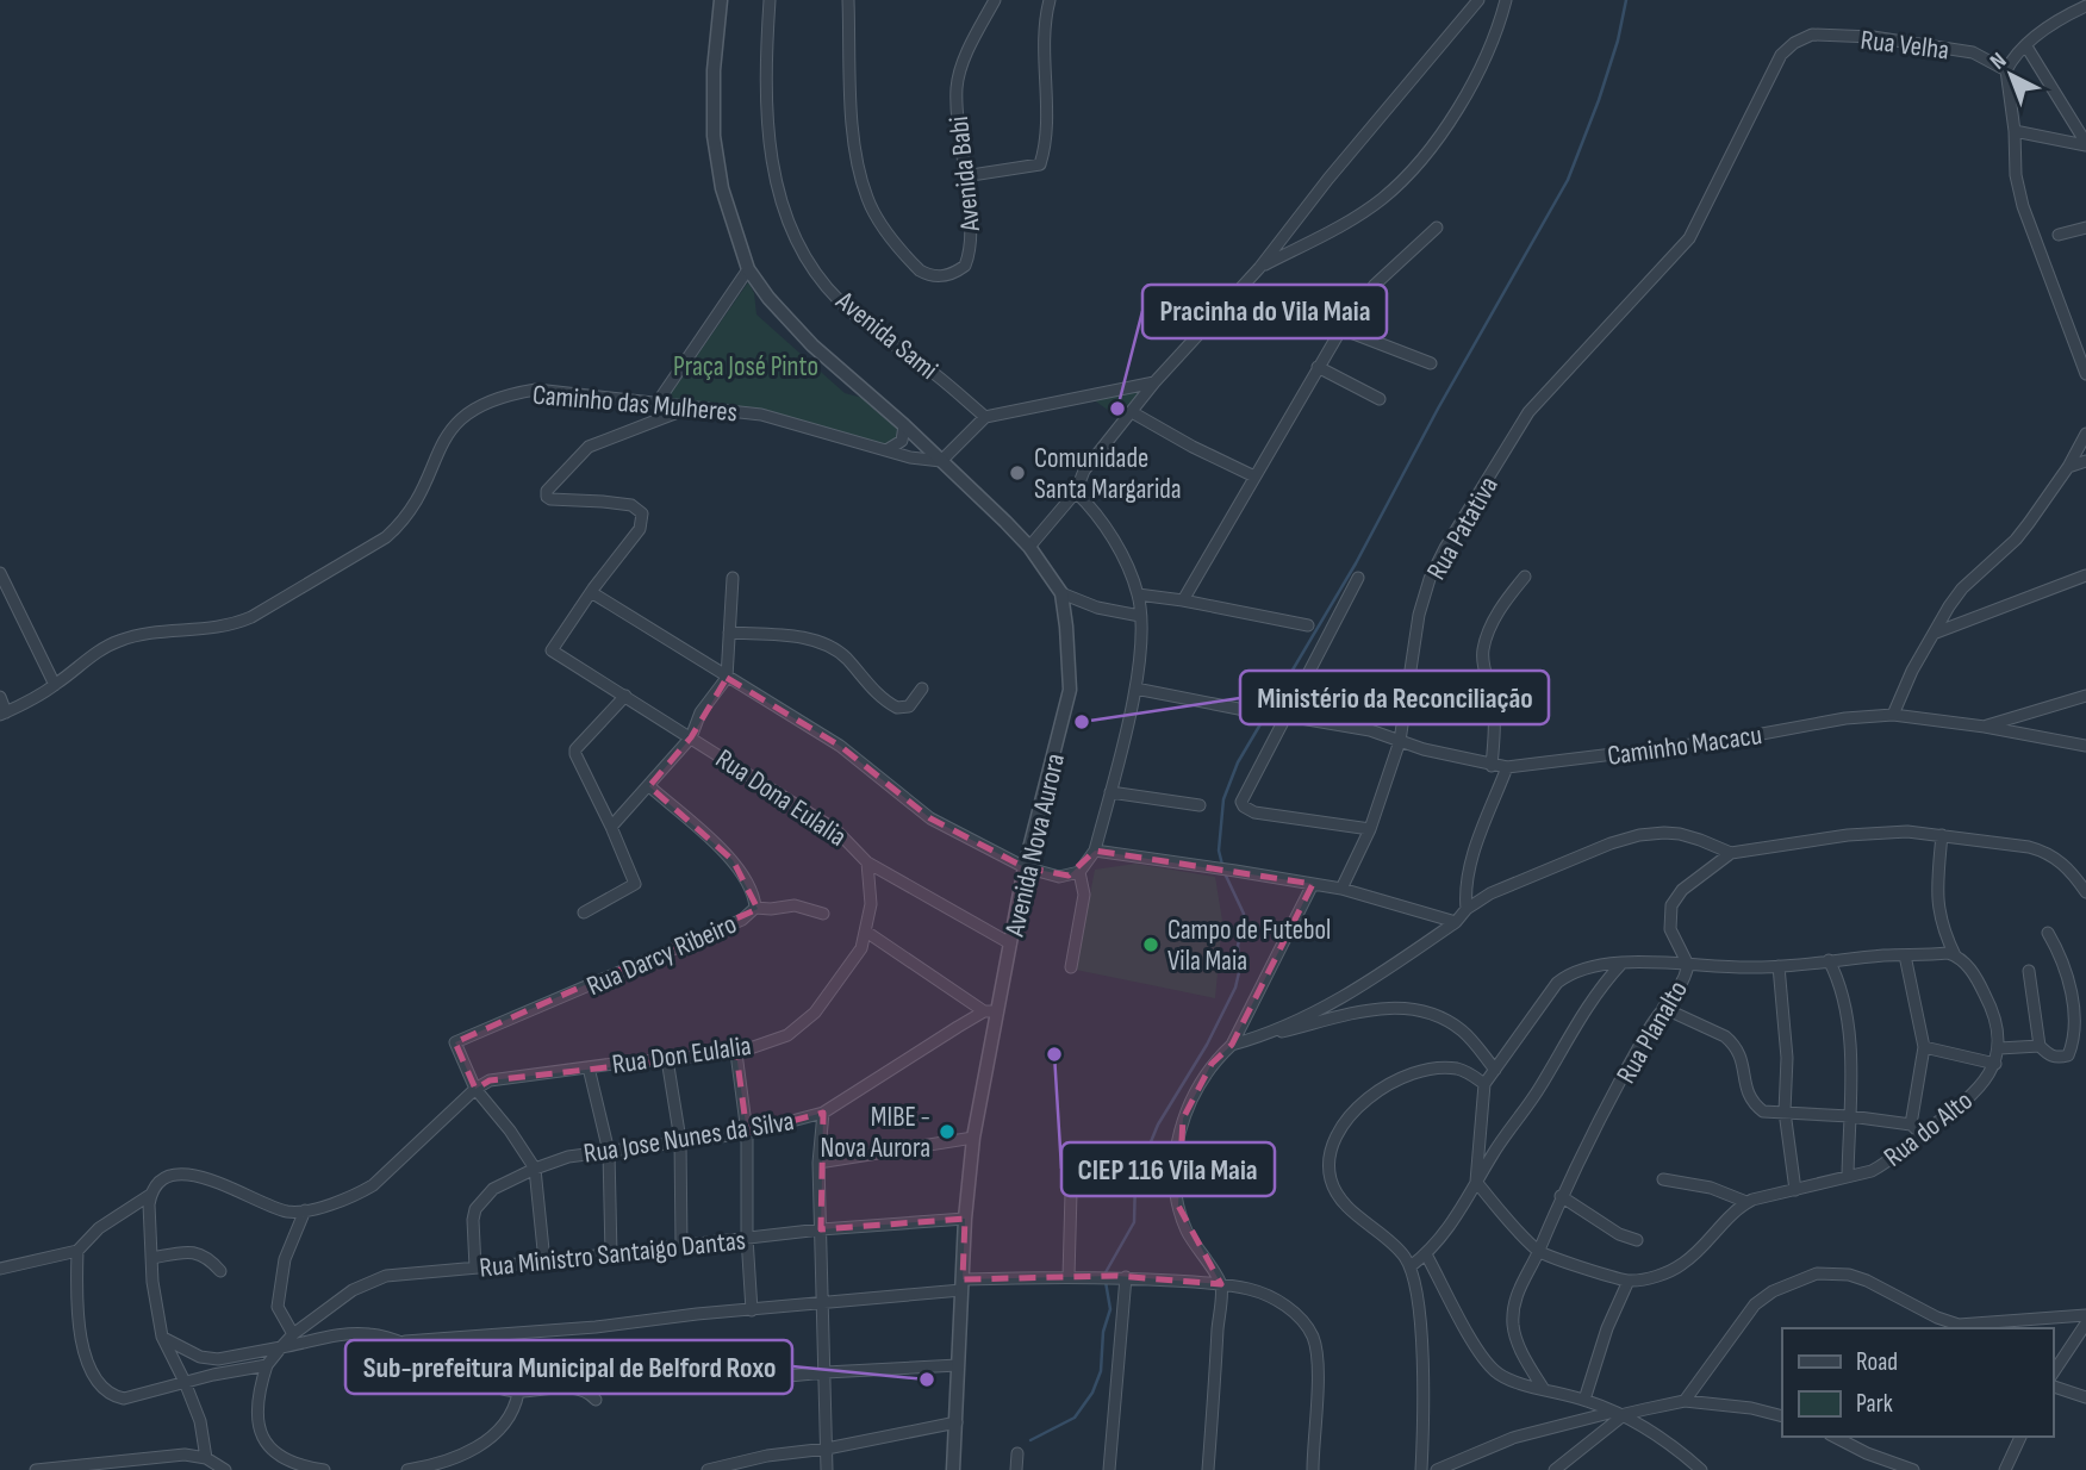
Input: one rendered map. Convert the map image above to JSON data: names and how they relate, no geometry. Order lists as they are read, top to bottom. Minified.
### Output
{"streets":{"street":["Rua Velha","Avenida Babi","Avenida Sami","Caminho das Mulheres","Rua Patativa","Caminho Macacu","Rua Dona Eulalia","Avenida Nova Aurora","Rua Darcy Ribeiro","Rua Planalto","Rua Don Eulalia","Rua do Alto","Rua Jose Nunes da Silva","Rua Ministro Santaigo Dantas"]},"crossings":[["Rua Velha","Rua Patativa"],["Caminho das Mulheres","Avenida Nova Aurora"],["Rua Patativa","Caminho Macacu"],["Rua Dona Eulalia","Avenida Nova Aurora"],["Rua Dona Eulalia","Rua Don Eulalia"],["Avenida Nova Aurora","Rua Jose Nunes da Silva"],["Avenida Nova Aurora","Rua Ministro Santaigo Dantas"],["Rua Darcy Ribeiro","Rua Don Eulalia"],["Rua Planalto","Rua do Alto"],["Rua Jose Nunes da Silva","Rua Ministro Santaigo Dantas"]],"parks":["Praça José Pinto"],"places":["Pracinha do Vila Maia","Comunidade Santa Margarida","Ministério da Reconciliação","Campo de Futebol Vila Maia","CIEP 116 Vila Maia","MIBE - Nova Aurora","Sub-prefeitura Municipal de Belford Roxo"],"legend":["Road","Park"],"north":"top left"}
